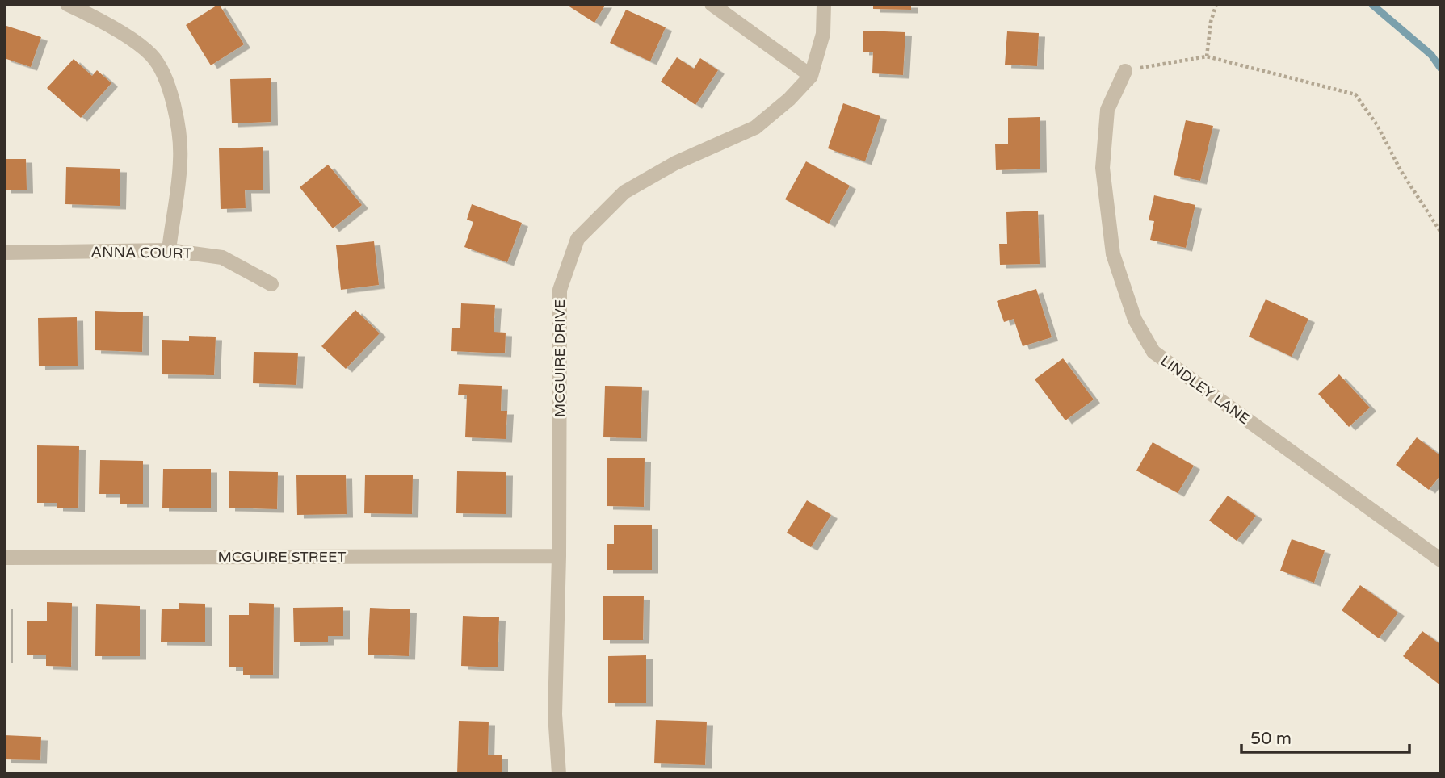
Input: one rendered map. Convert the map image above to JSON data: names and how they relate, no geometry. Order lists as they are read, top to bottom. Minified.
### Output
{"streets":{"street":["ANNA COURT","MCGUIRE DRIVE","LINDLEY LANE","MCGUIRE STREET"]},"crossings":[["MCGUIRE DRIVE","MCGUIRE STREET"]],"scale_bar":"50 m"}
